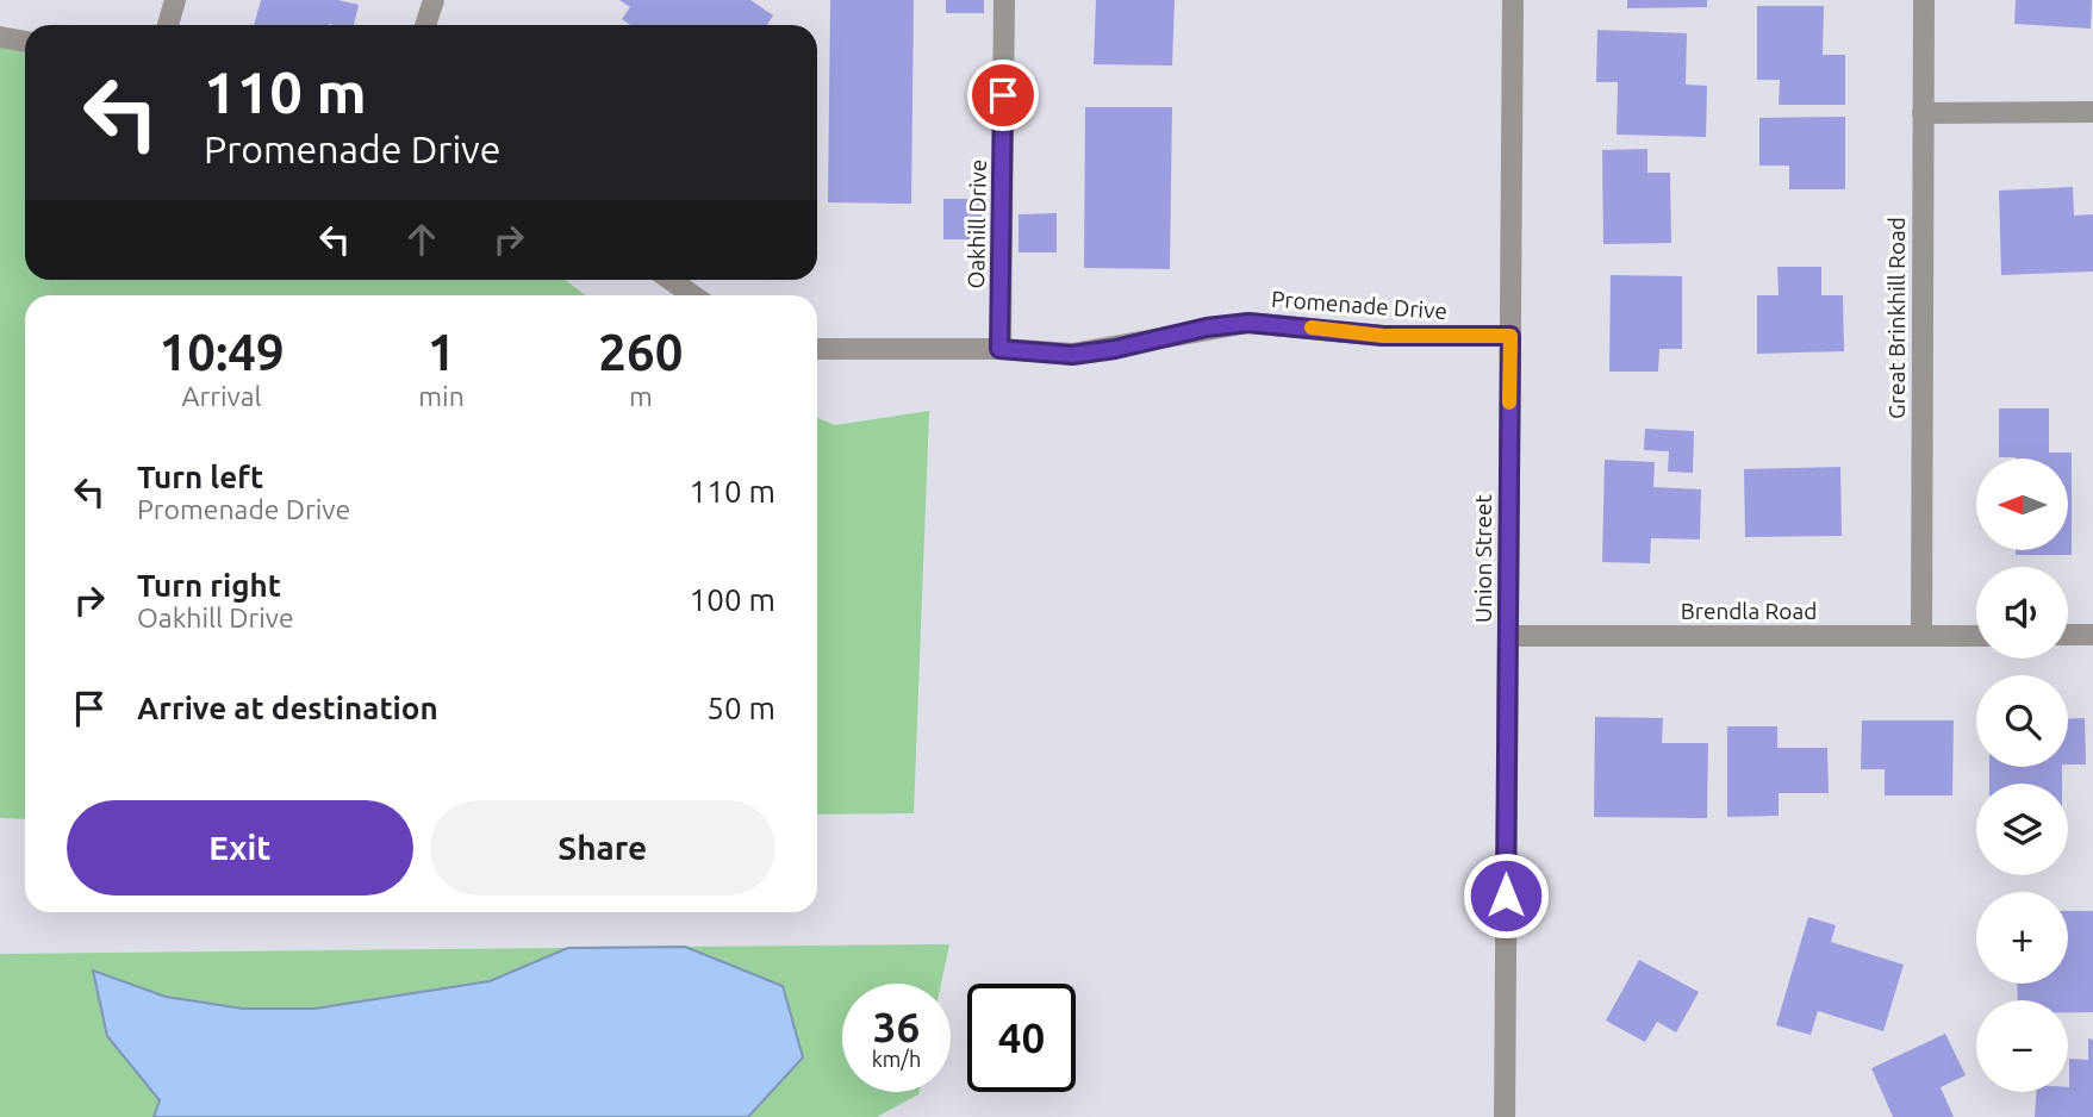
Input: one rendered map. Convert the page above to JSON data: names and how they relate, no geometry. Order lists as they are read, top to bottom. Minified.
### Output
{"streets":{"street":["Oakhill Drive","Promenade Drive","Great Brinkhill Road","Union Street","Brendla Road"]},"crossings":[["Oakhill Drive","Promenade Drive"],["Promenade Drive","Union Street"],["Great Brinkhill Road","Brendla Road"],["Union Street","Brendla Road"]],"north":"left","page":{"turn":["110 m","Promenade Drive"],"eta":["10:49","Arrival","1","min","260","m"],"list":[{"name":"Turn left","note":"Promenade Drive","value":"110 m"},{"name":"Turn right","note":"Oakhill Drive","value":"100 m"},{"name":"Arrive at destination","value":"50 m"}],"map_buttons":["+","−"],"buttons":["Exit","Share"],"speed":"36 km/h","limit":"40"}}
